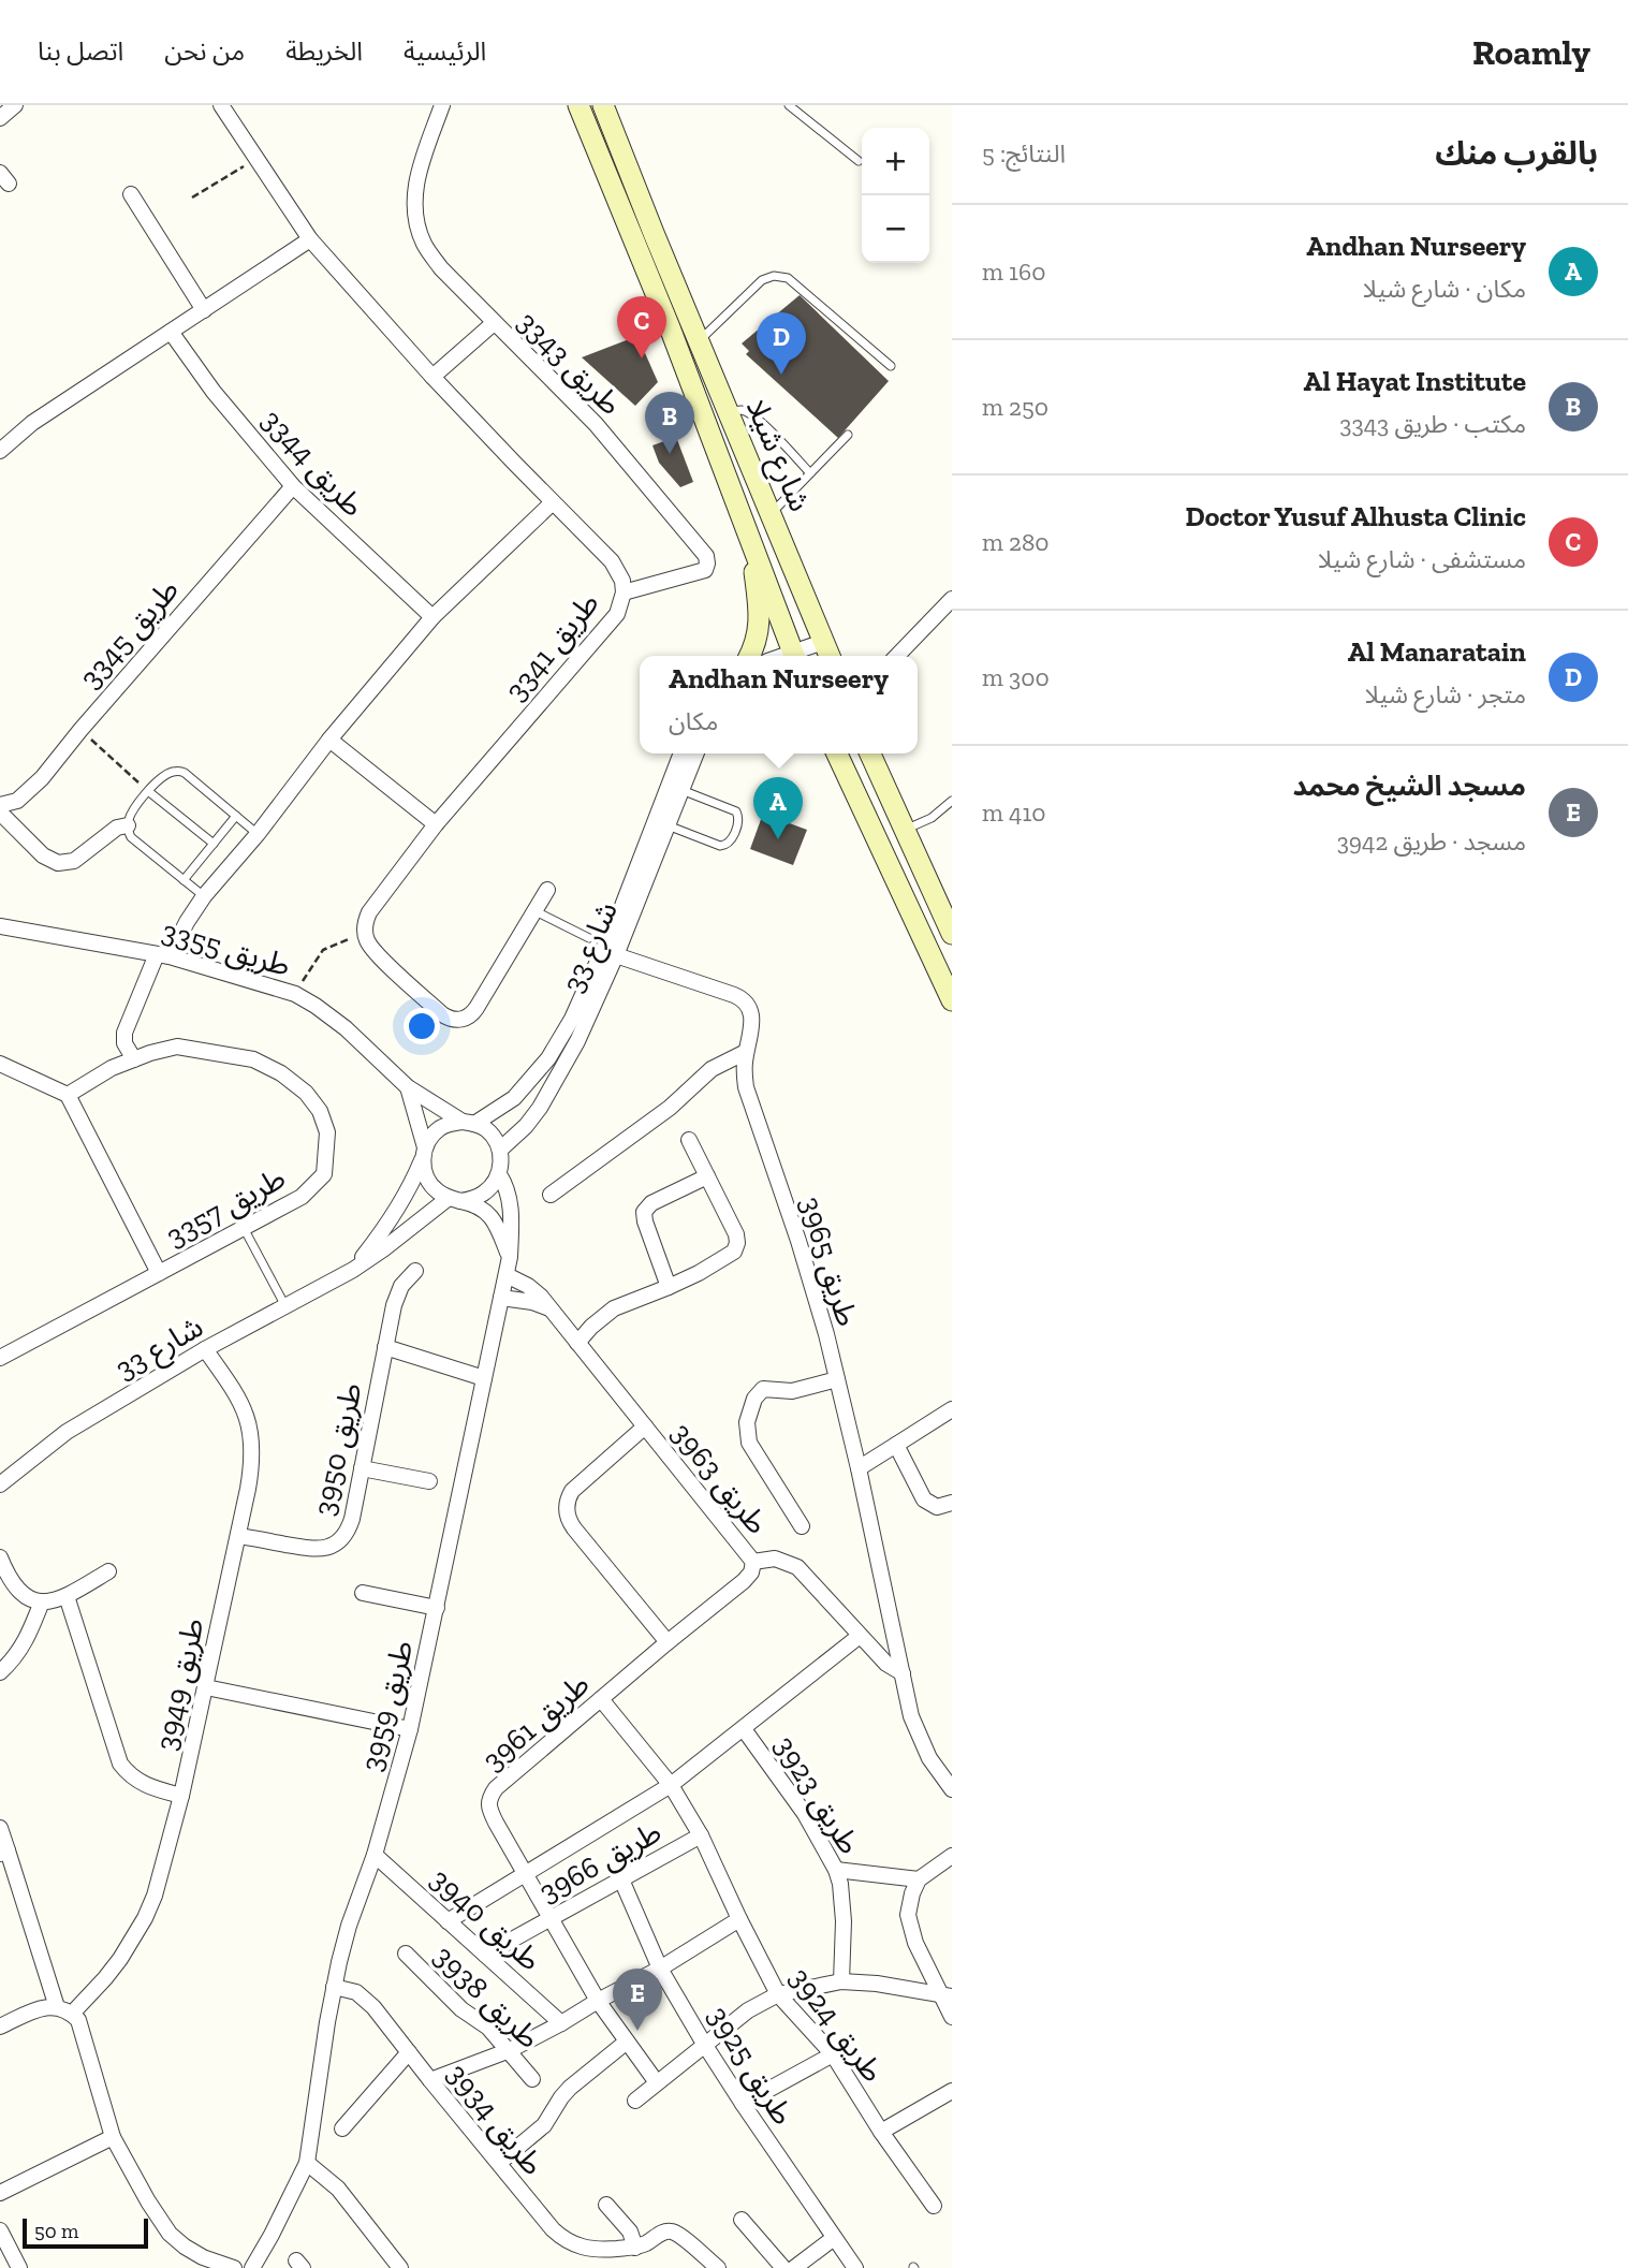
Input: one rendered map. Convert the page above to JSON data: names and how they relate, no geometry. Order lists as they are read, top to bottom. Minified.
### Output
{"streets":{"main road":["شارع شيلا"],"street":["طريق 3343","طريق 3344","طريق 3345","طريق 3341","شارع 33","طريق 3355","طريق 3357","طريق 3965","طريق 3950","طريق 3963","طريق 3949","طريق 3959","طريق 3961","طريق 3923","طريق 3966","طريق 3940","طريق 3938","طريق 3924","طريق 3925","طريق 3934"]},"crossings":[["طريق 3343","طريق 3341"],["طريق 3344","طريق 3345"],["شارع 33","طريق 3355"],["شارع 33","طريق 3965"],["شارع 33","طريق 3949"],["شارع 33","طريق 3959"],["طريق 3355","طريق 3959"],["طريق 3965","طريق 3963"],["طريق 3950","طريق 3949"],["طريق 3963","طريق 3959"],["طريق 3963","طريق 3961"],["طريق 3963","طريق 3966"],["طريق 3959","طريق 3940"],["طريق 3959","طريق 3934"],["طريق 3961","طريق 3966"],["طريق 3961","طريق 3924"],["طريق 3923","طريق 3966"],["طريق 3966","طريق 3940"],["طريق 3966","طريق 3924"],["طريق 3966","طريق 3925"]],"scale_bar":"50 m","page":{"header":"Roamly","nav":["الرئيسية","الخريطة","من نحن","اتصل بنا"],"heading":["بالقرب منك","النتائج: 5"],"map_buttons":["+","−"],"list":[{"mark":"A","name":"Andhan Nurseery","note":"مكان · شارع شيلا","value":"160 m"},{"mark":"B","name":"Al Hayat Institute","note":"مكتب · طريق 3343","value":"250 m"},{"mark":"C","name":"Doctor Yusuf Alhusta Clinic","note":"مستشفى · شارع شيلا","value":"280 m"},{"mark":"D","name":"Al Manaratain","note":"متجر · شارع شيلا","value":"300 m"},{"mark":"E","name":"مسجد الشيخ محمد","note":"مسجد · طريق 3942","value":"410 m"}],"pins":["C","D","B","A","E"],"popup":["Andhan Nurseery","مكان"],"scale":"50 m"}}
